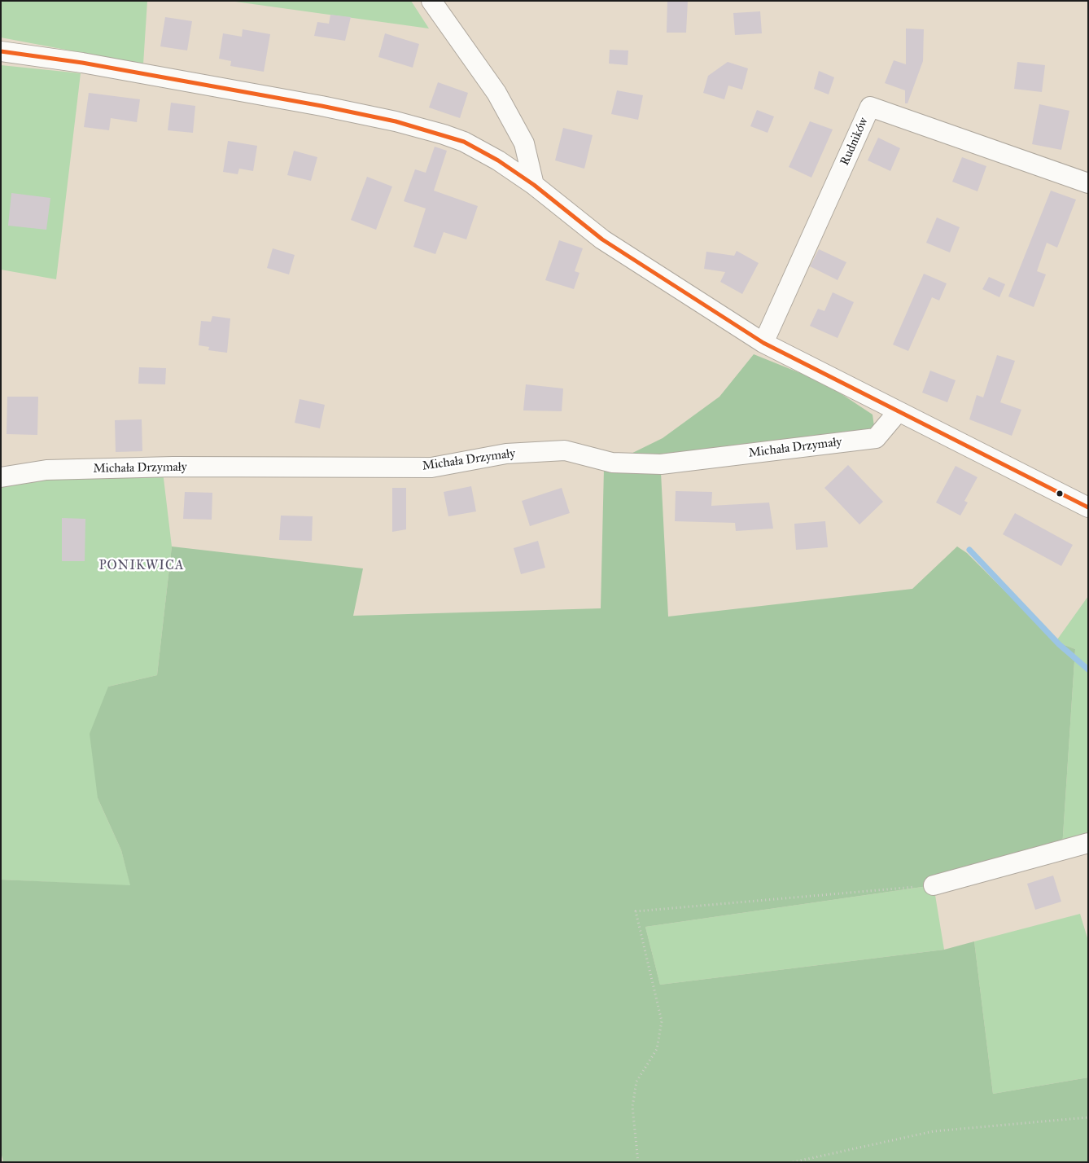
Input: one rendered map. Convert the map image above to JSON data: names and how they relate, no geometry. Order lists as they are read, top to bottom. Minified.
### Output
{"streets":{"street":["Rudników","Michała Drzymały"]},"districts":["PONIKWICA"]}
